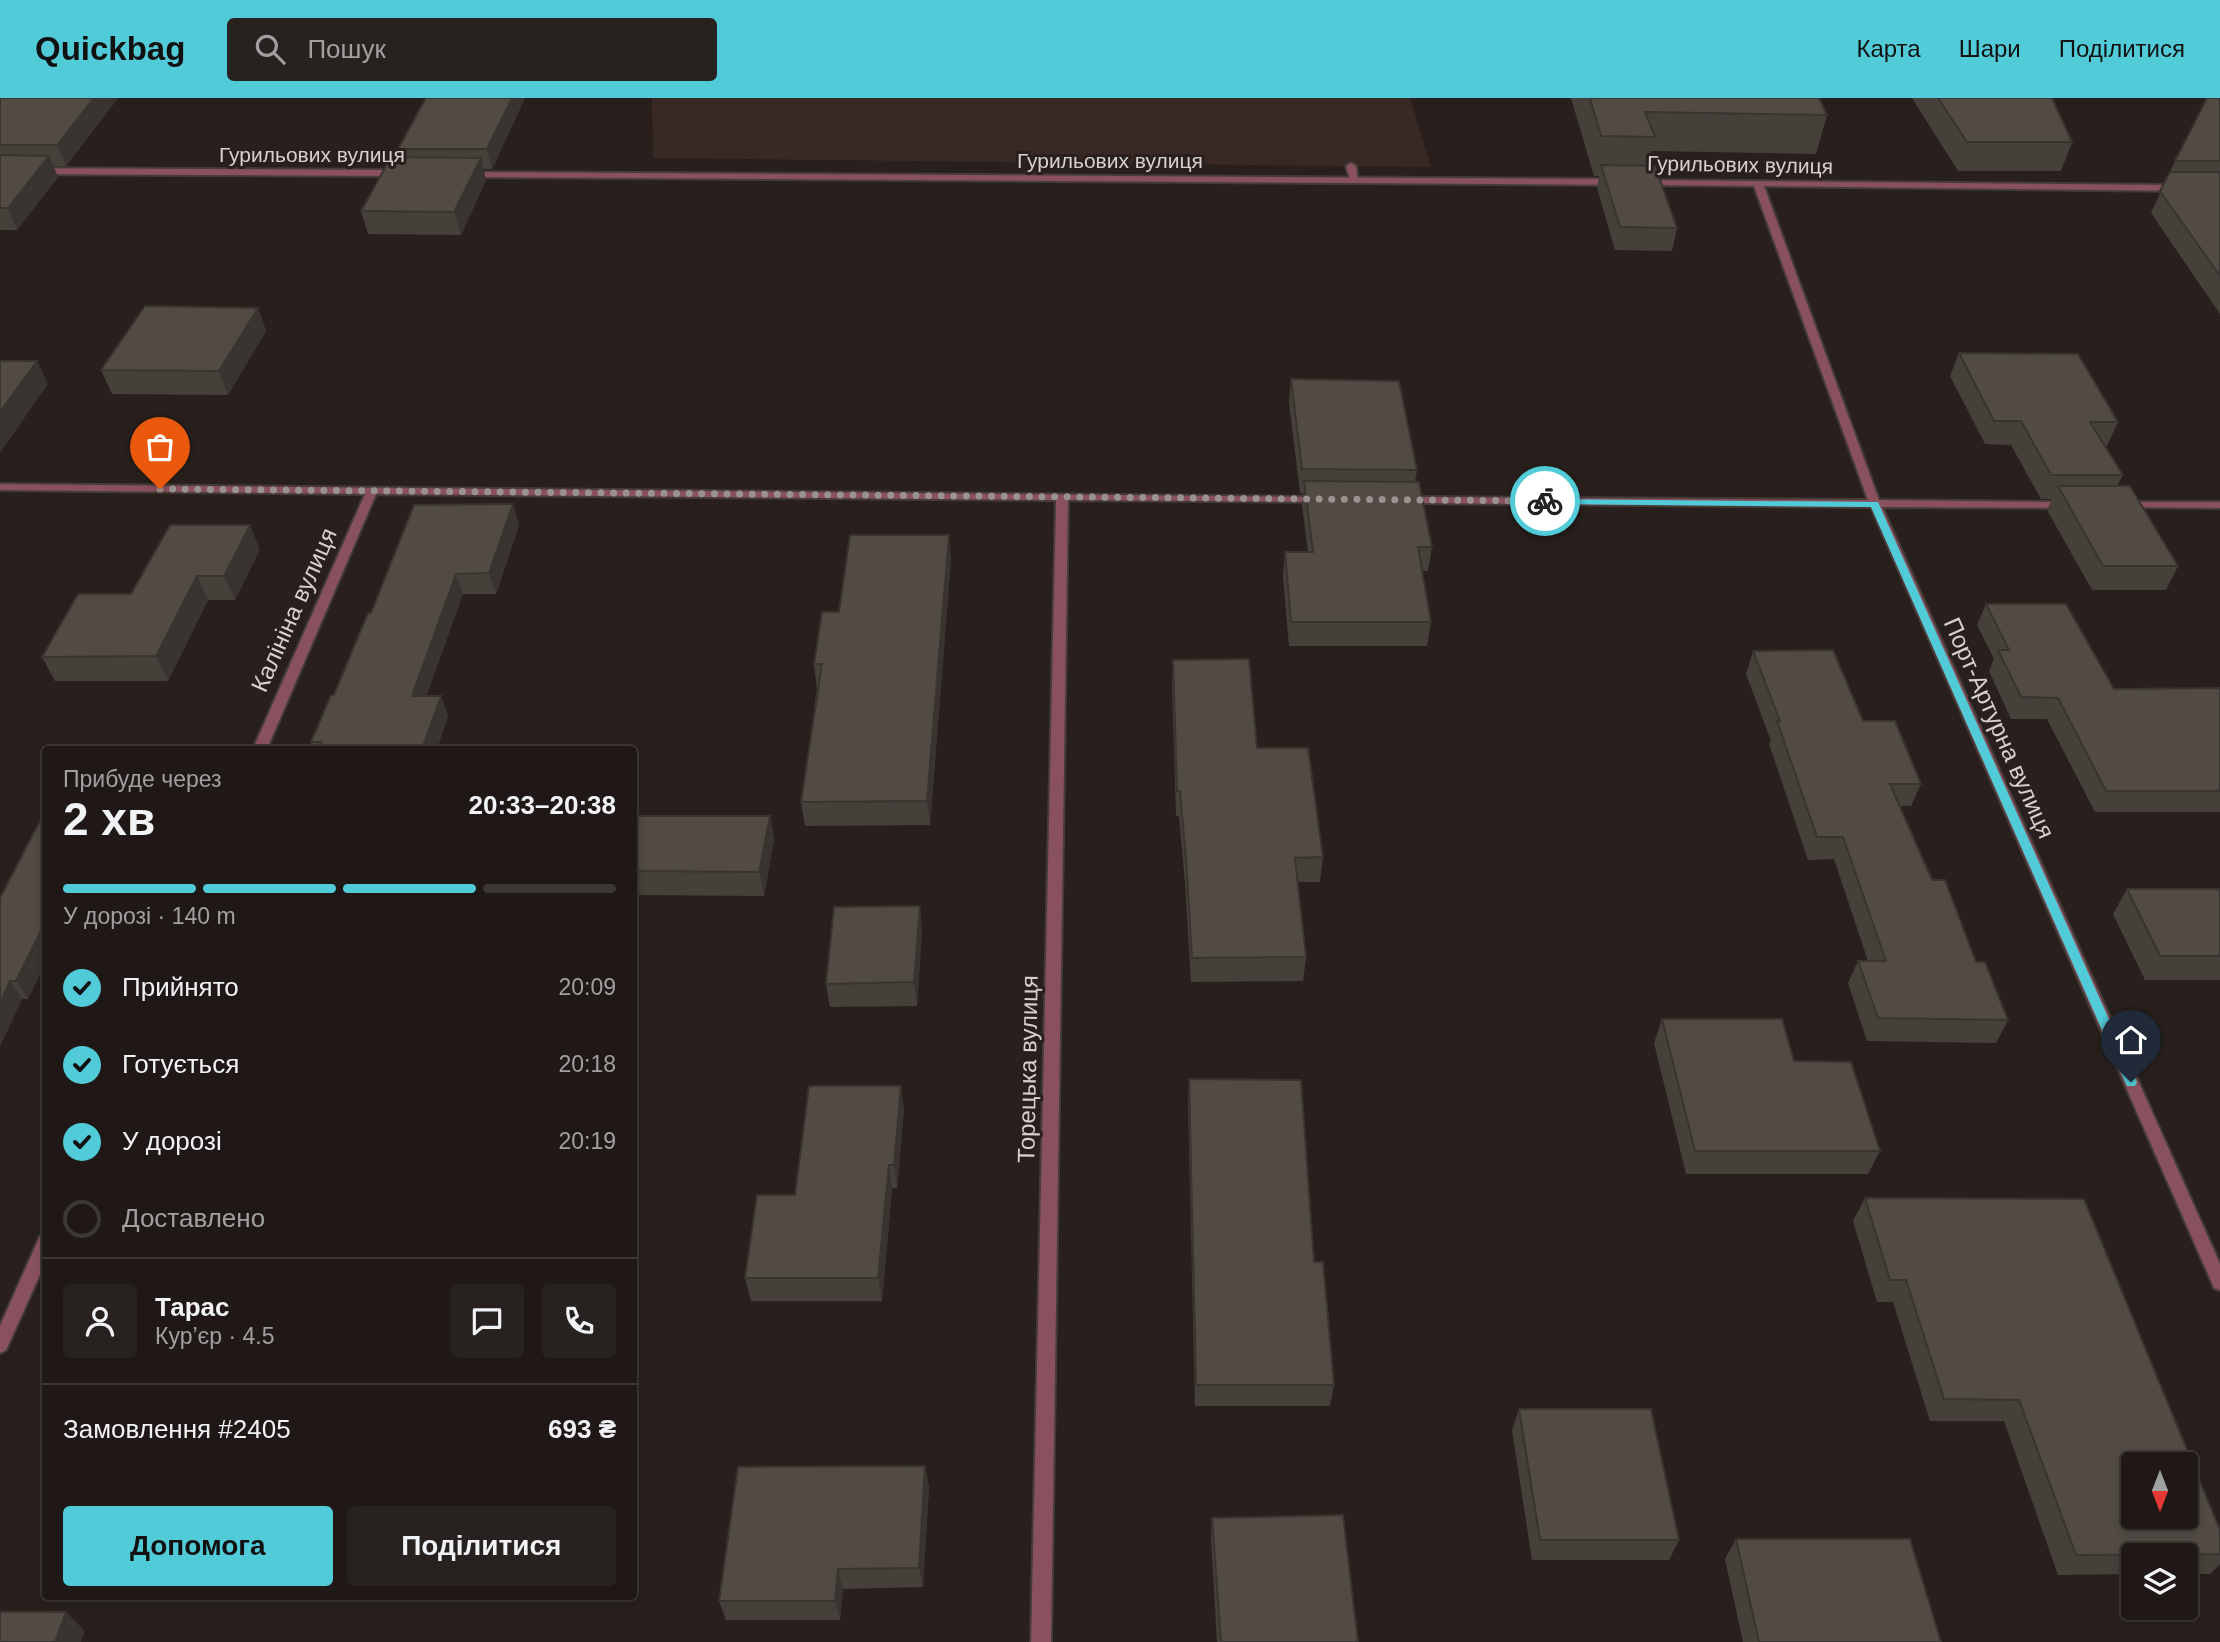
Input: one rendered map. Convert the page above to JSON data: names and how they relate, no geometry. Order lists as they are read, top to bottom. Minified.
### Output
{"streets":{"street":["Гурильових вулиця","Калініна вулиця","Порт-Артурна вулиця","Торецька вулиця"]},"crossings":[["Гурильових вулиця","Порт-Артурна вулиця"]],"north":"bottom","page":{"header":"Quickbag","search":"Пошук","nav":["Карта","Шари","Поділитися"],"heading":["2 хв","Прибуде через","20:33–20:38"],"panel":["Тарас","Кур’єр · 4.5","Замовлення #2405","693 ₴"],"bar":"У дорозі · 140 m","list":[["Прийнято","20:09"],["Готується","20:18"],["У дорозі","20:19"],"Доставлено"],"buttons":["Допомога","Поділитися"]}}
